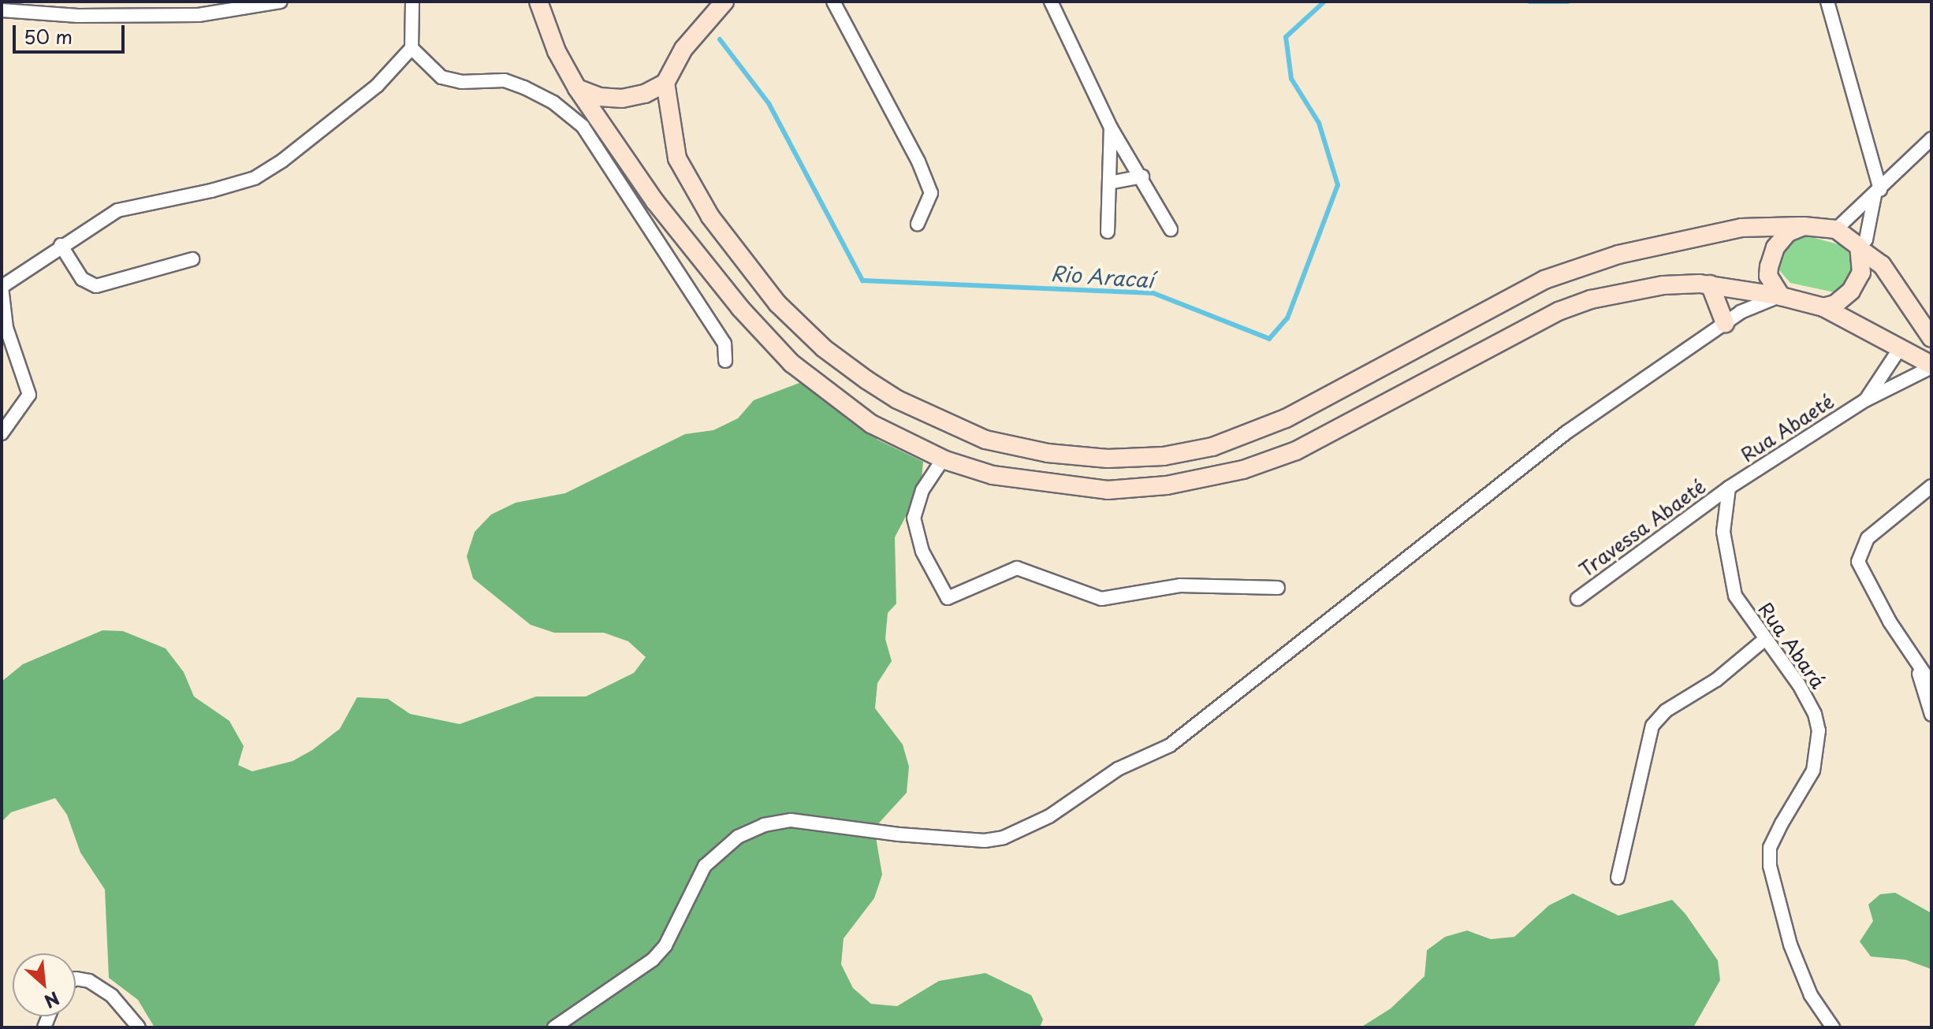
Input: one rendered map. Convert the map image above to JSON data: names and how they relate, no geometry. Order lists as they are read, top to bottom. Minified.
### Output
{"streets":{"street":["Rua Abaeté","Travessa Abaeté","Rua Abará"]},"crossings":[["Rua Abaeté","Travessa Abaeté"],["Rua Abaeté","Rua Abará"],["Travessa Abaeté","Rua Abará"]],"water":["Rio Aracaí"],"scale_bar":"50 m","north":"bottom right"}
